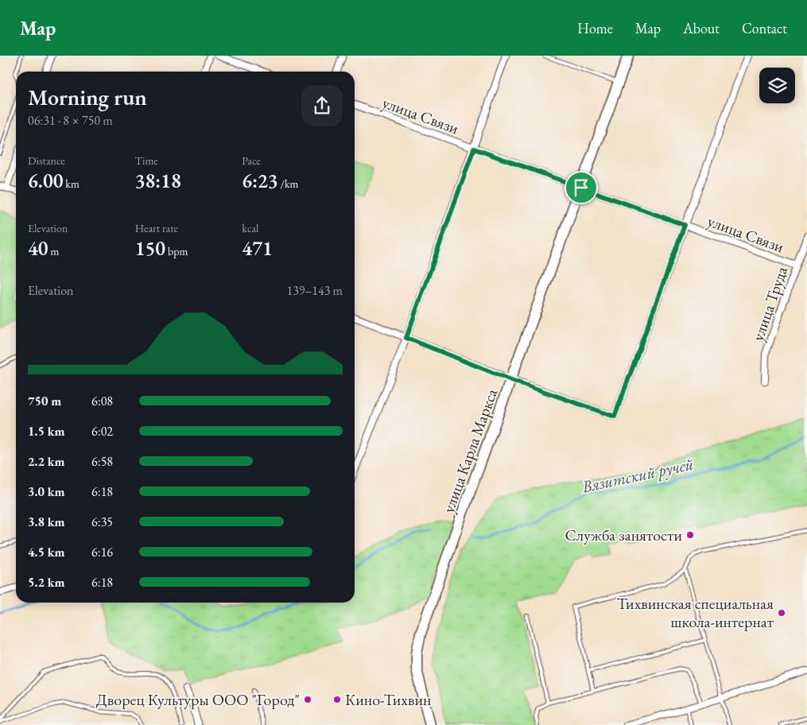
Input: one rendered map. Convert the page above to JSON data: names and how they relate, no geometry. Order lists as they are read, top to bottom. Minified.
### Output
{"streets":{"main road":["улица Карла Маркса"],"street":["улица Связи","улица Труда"]},"crossings":[["улица Связи","улица Труда"],["улица Связи","улица Карла Маркса"]],"water":["Вязитский ручей"],"places":["Служба занятости","Тихвинская специальная школа-интернат","Дворец Культуры ООО \"Город\"","Кино-Тихвин"],"page":{"header":"Map","nav":["Home","Map","About","Contact"],"heading":["Morning run","06:31 · 8 × 750 m"],"stats":[["Distance","6.00 km"],["Time","38:18"],["Pace","6:23 /km"],["Elevation","40 m"],["Heart rate","150 bpm"],["kcal","471"]],"chart":["Elevation","139–143 m"],"list":[{"name":"750 m","note":"6:08"},{"name":"1.5 km","note":"6:02"},{"name":"2.2 km","note":"6:58"},{"name":"3.0 km","note":"6:18"},{"name":"3.8 km","note":"6:35"},{"name":"4.5 km","note":"6:16"},{"name":"5.2 km","note":"6:18"}]}}
